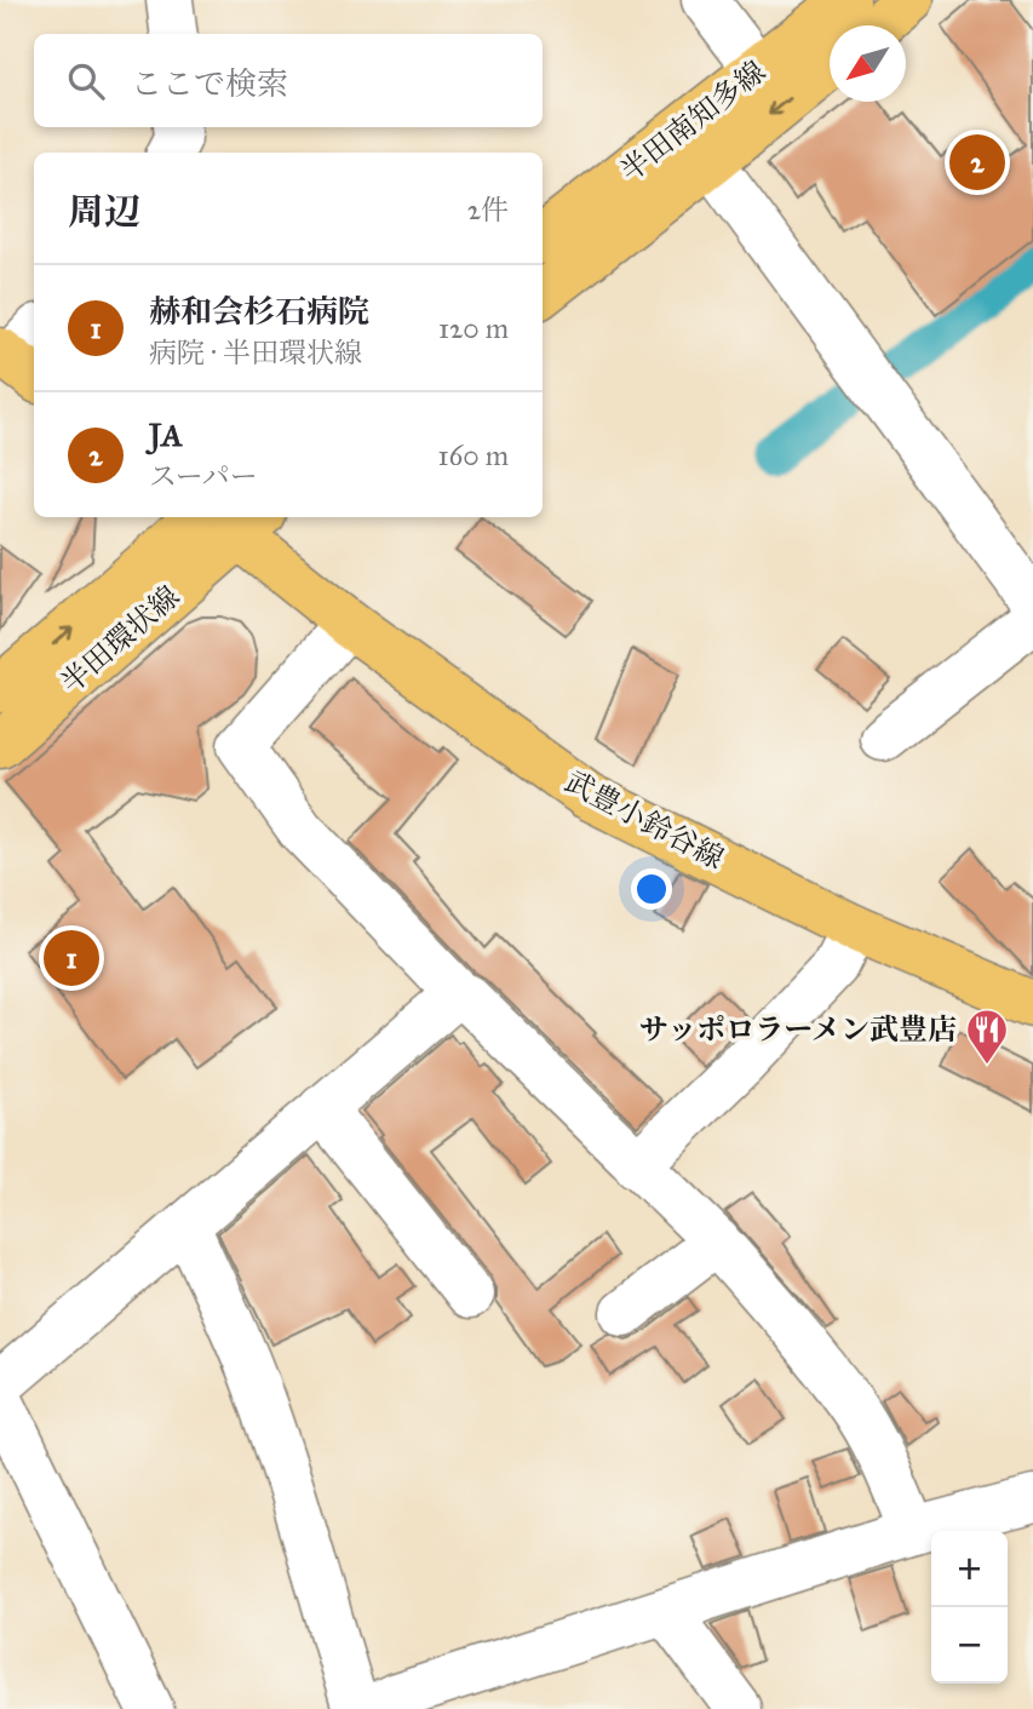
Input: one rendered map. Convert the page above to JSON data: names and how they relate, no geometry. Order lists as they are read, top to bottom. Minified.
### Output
{"streets":{"main road":["半田南知多線","半田環状線","武豊小鈴谷線"]},"crossings":[["半田環状線","武豊小鈴谷線"]],"places":{"restaurant":["サッポロラーメン武豊店"]},"north":"bottom left","page":{"search":"ここで検索","pins":["2","1"],"heading":["周辺","2件"],"list":[{"mark":"1","name":"赫和会杉石病院","note":"病院 · 半田環状線","value":"120 m"},{"mark":"2","name":"JA","note":"スーパー","value":"160 m"}],"map_buttons":["+","−"]}}
